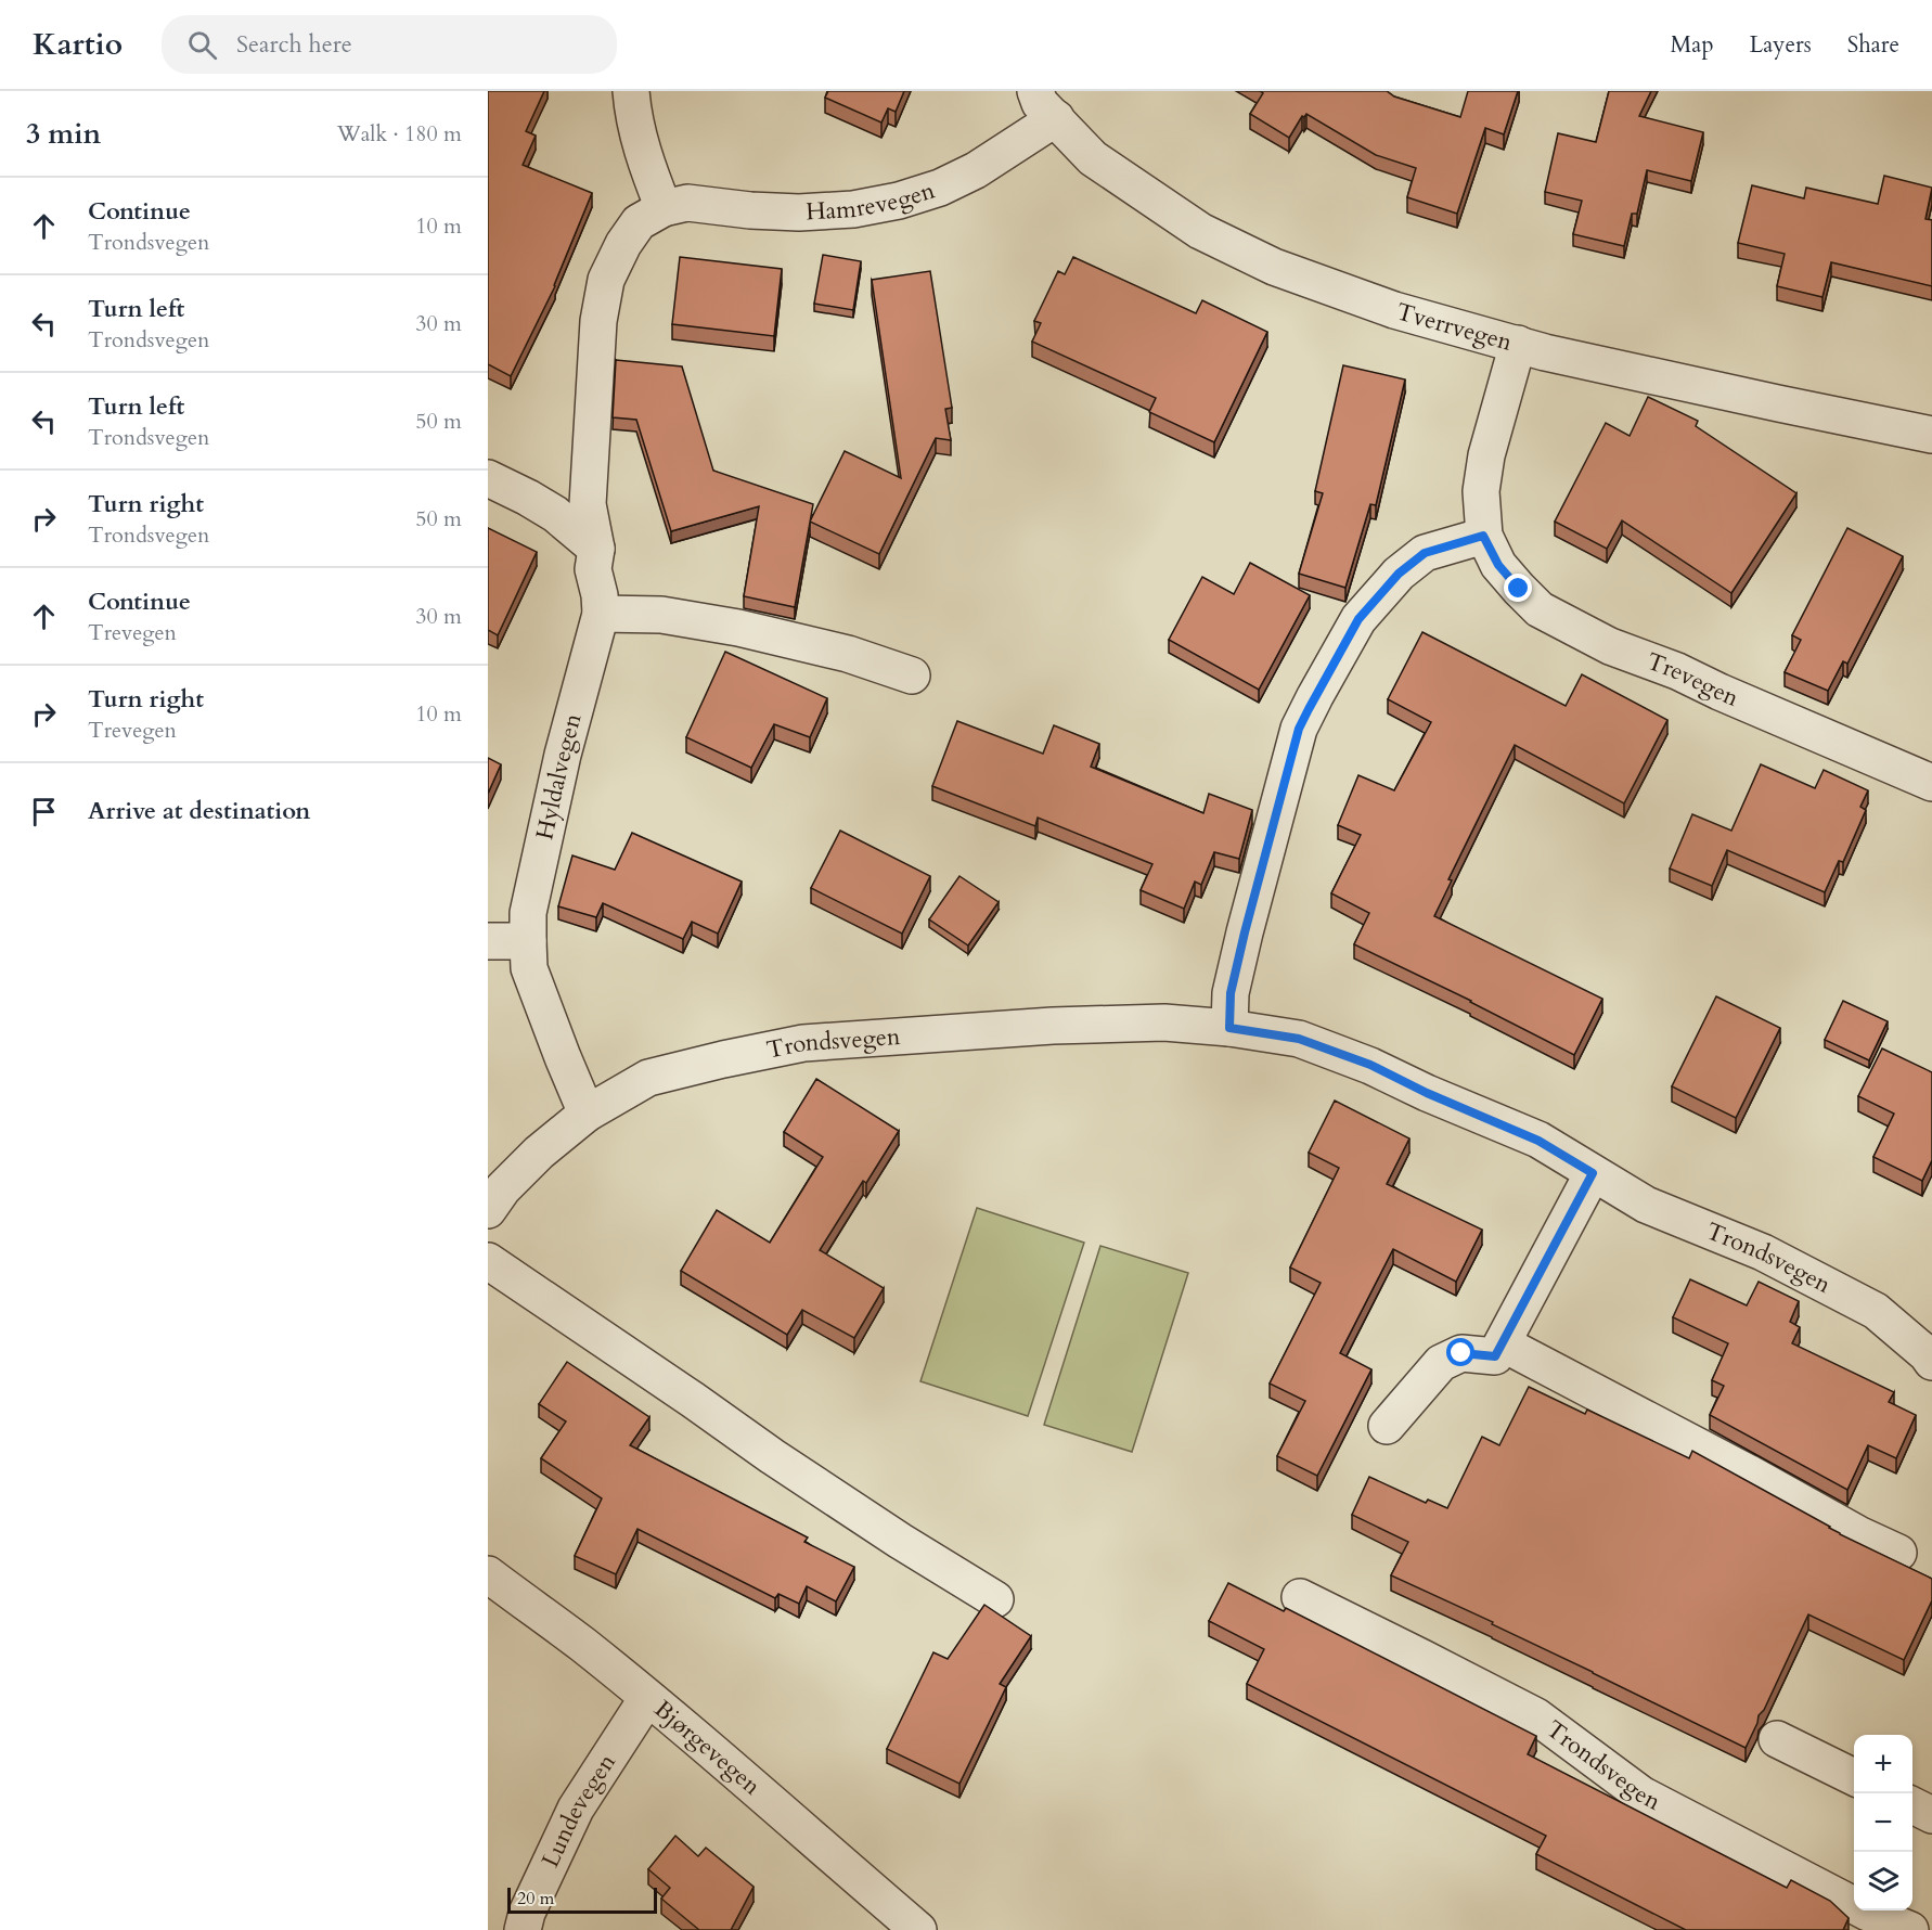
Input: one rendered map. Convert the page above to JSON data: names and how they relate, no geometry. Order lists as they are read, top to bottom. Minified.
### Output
{"streets":{"street":["Hamrevegen","Tverrvegen","Trevegen","Hyldalvegen","Trondsvegen","Bjørgevegen","Lundevegen"]},"crossings":[["Hamrevegen","Tverrvegen"],["Hamrevegen","Hyldalvegen"],["Tverrvegen","Trevegen"],["Hyldalvegen","Trondsvegen"],["Bjørgevegen","Lundevegen"]],"scale_bar":"20 m","page":{"header":"Kartio","search":"Search here","nav":["Map","Layers","Share"],"heading":["3 min","Walk · 180 m"],"list":[["Continue","Trondsvegen","10 m"],["Turn left","Trondsvegen","30 m"],["Turn left","Trondsvegen","50 m"],["Turn right","Trondsvegen","50 m"],["Continue","Trevegen","30 m"],["Turn right","Trevegen","10 m"],"Arrive at destination"],"map_buttons":["+","−"],"scale":"20 m"}}
